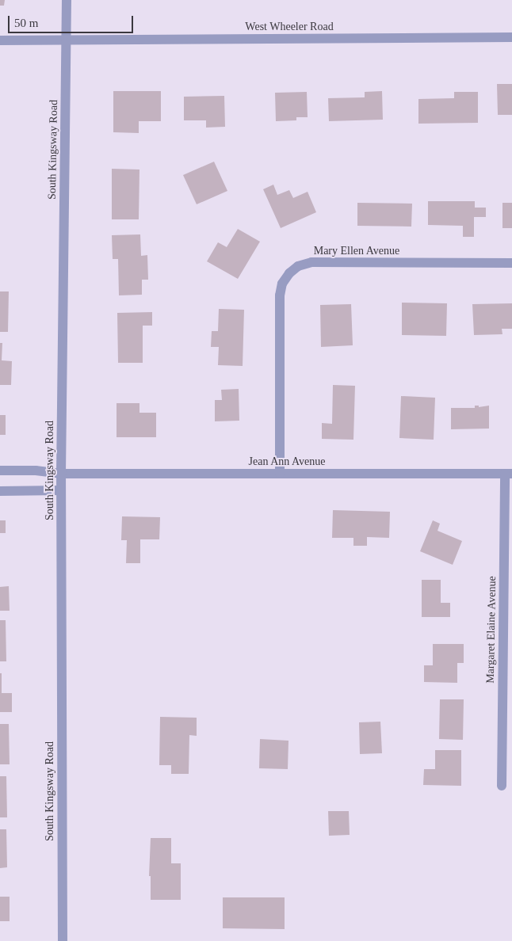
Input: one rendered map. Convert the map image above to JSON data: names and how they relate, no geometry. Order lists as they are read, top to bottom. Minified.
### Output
{"streets":{"street":["West Wheeler Road","South Kingsway Road","Mary Ellen Avenue","Jean Ann Avenue","Margaret Elaine Avenue"]},"crossings":[["West Wheeler Road","South Kingsway Road"],["South Kingsway Road","Jean Ann Avenue"],["Mary Ellen Avenue","Jean Ann Avenue"],["Jean Ann Avenue","Margaret Elaine Avenue"]],"scale_bar":"50 m"}
